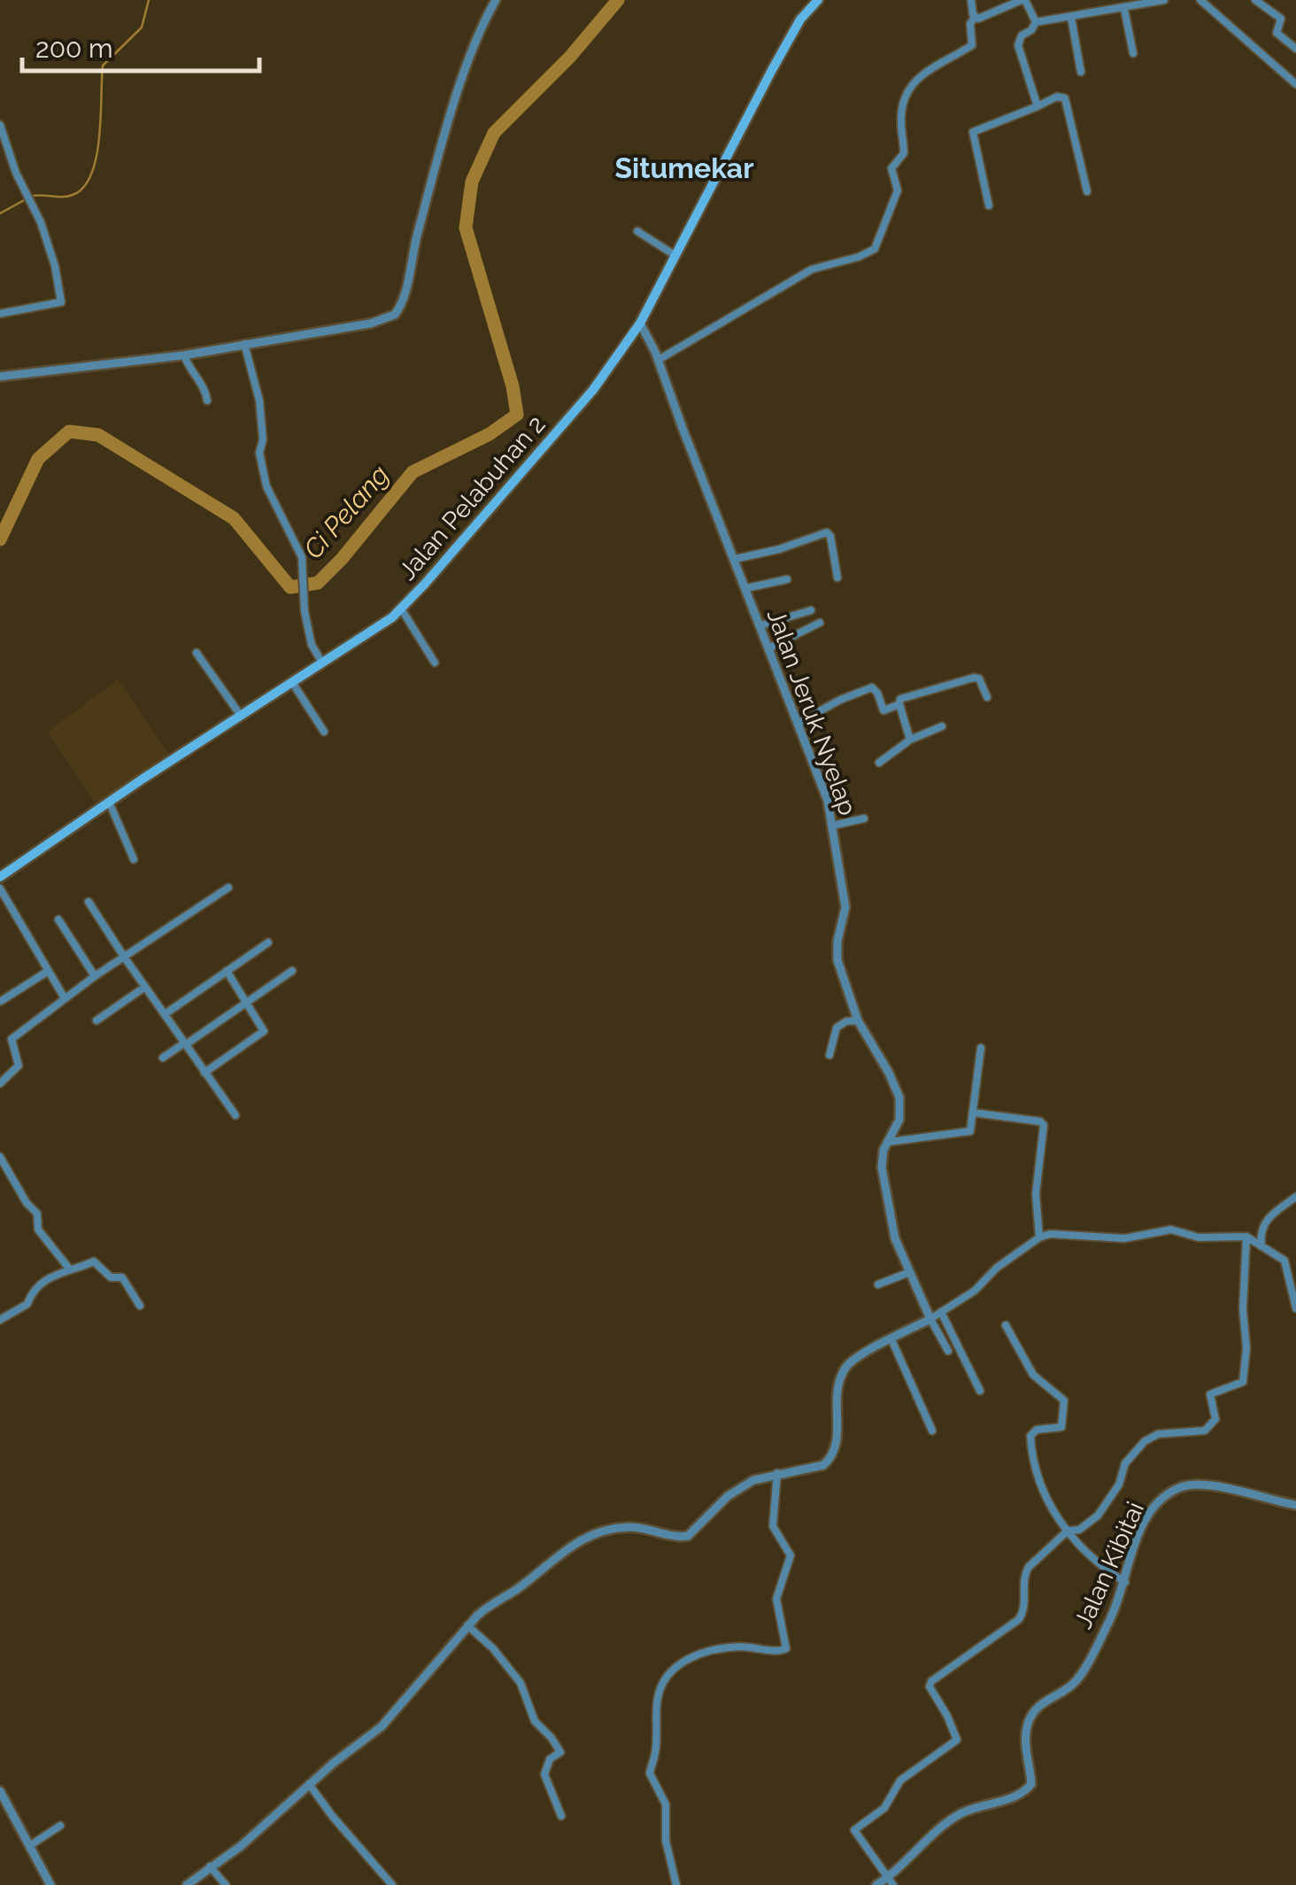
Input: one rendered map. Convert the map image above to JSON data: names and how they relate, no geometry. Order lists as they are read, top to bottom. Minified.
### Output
{"streets":{"main road":["Jalan Pelabuhan 2"],"street":["Jalan Jeruk Nyelap","Jalan Kibitai"]},"crossings":[["Jalan Pelabuhan 2","Jalan Jeruk Nyelap"]],"districts":["Situmekar"],"water":["Ci Pelang"],"scale_bar":"200 m"}
